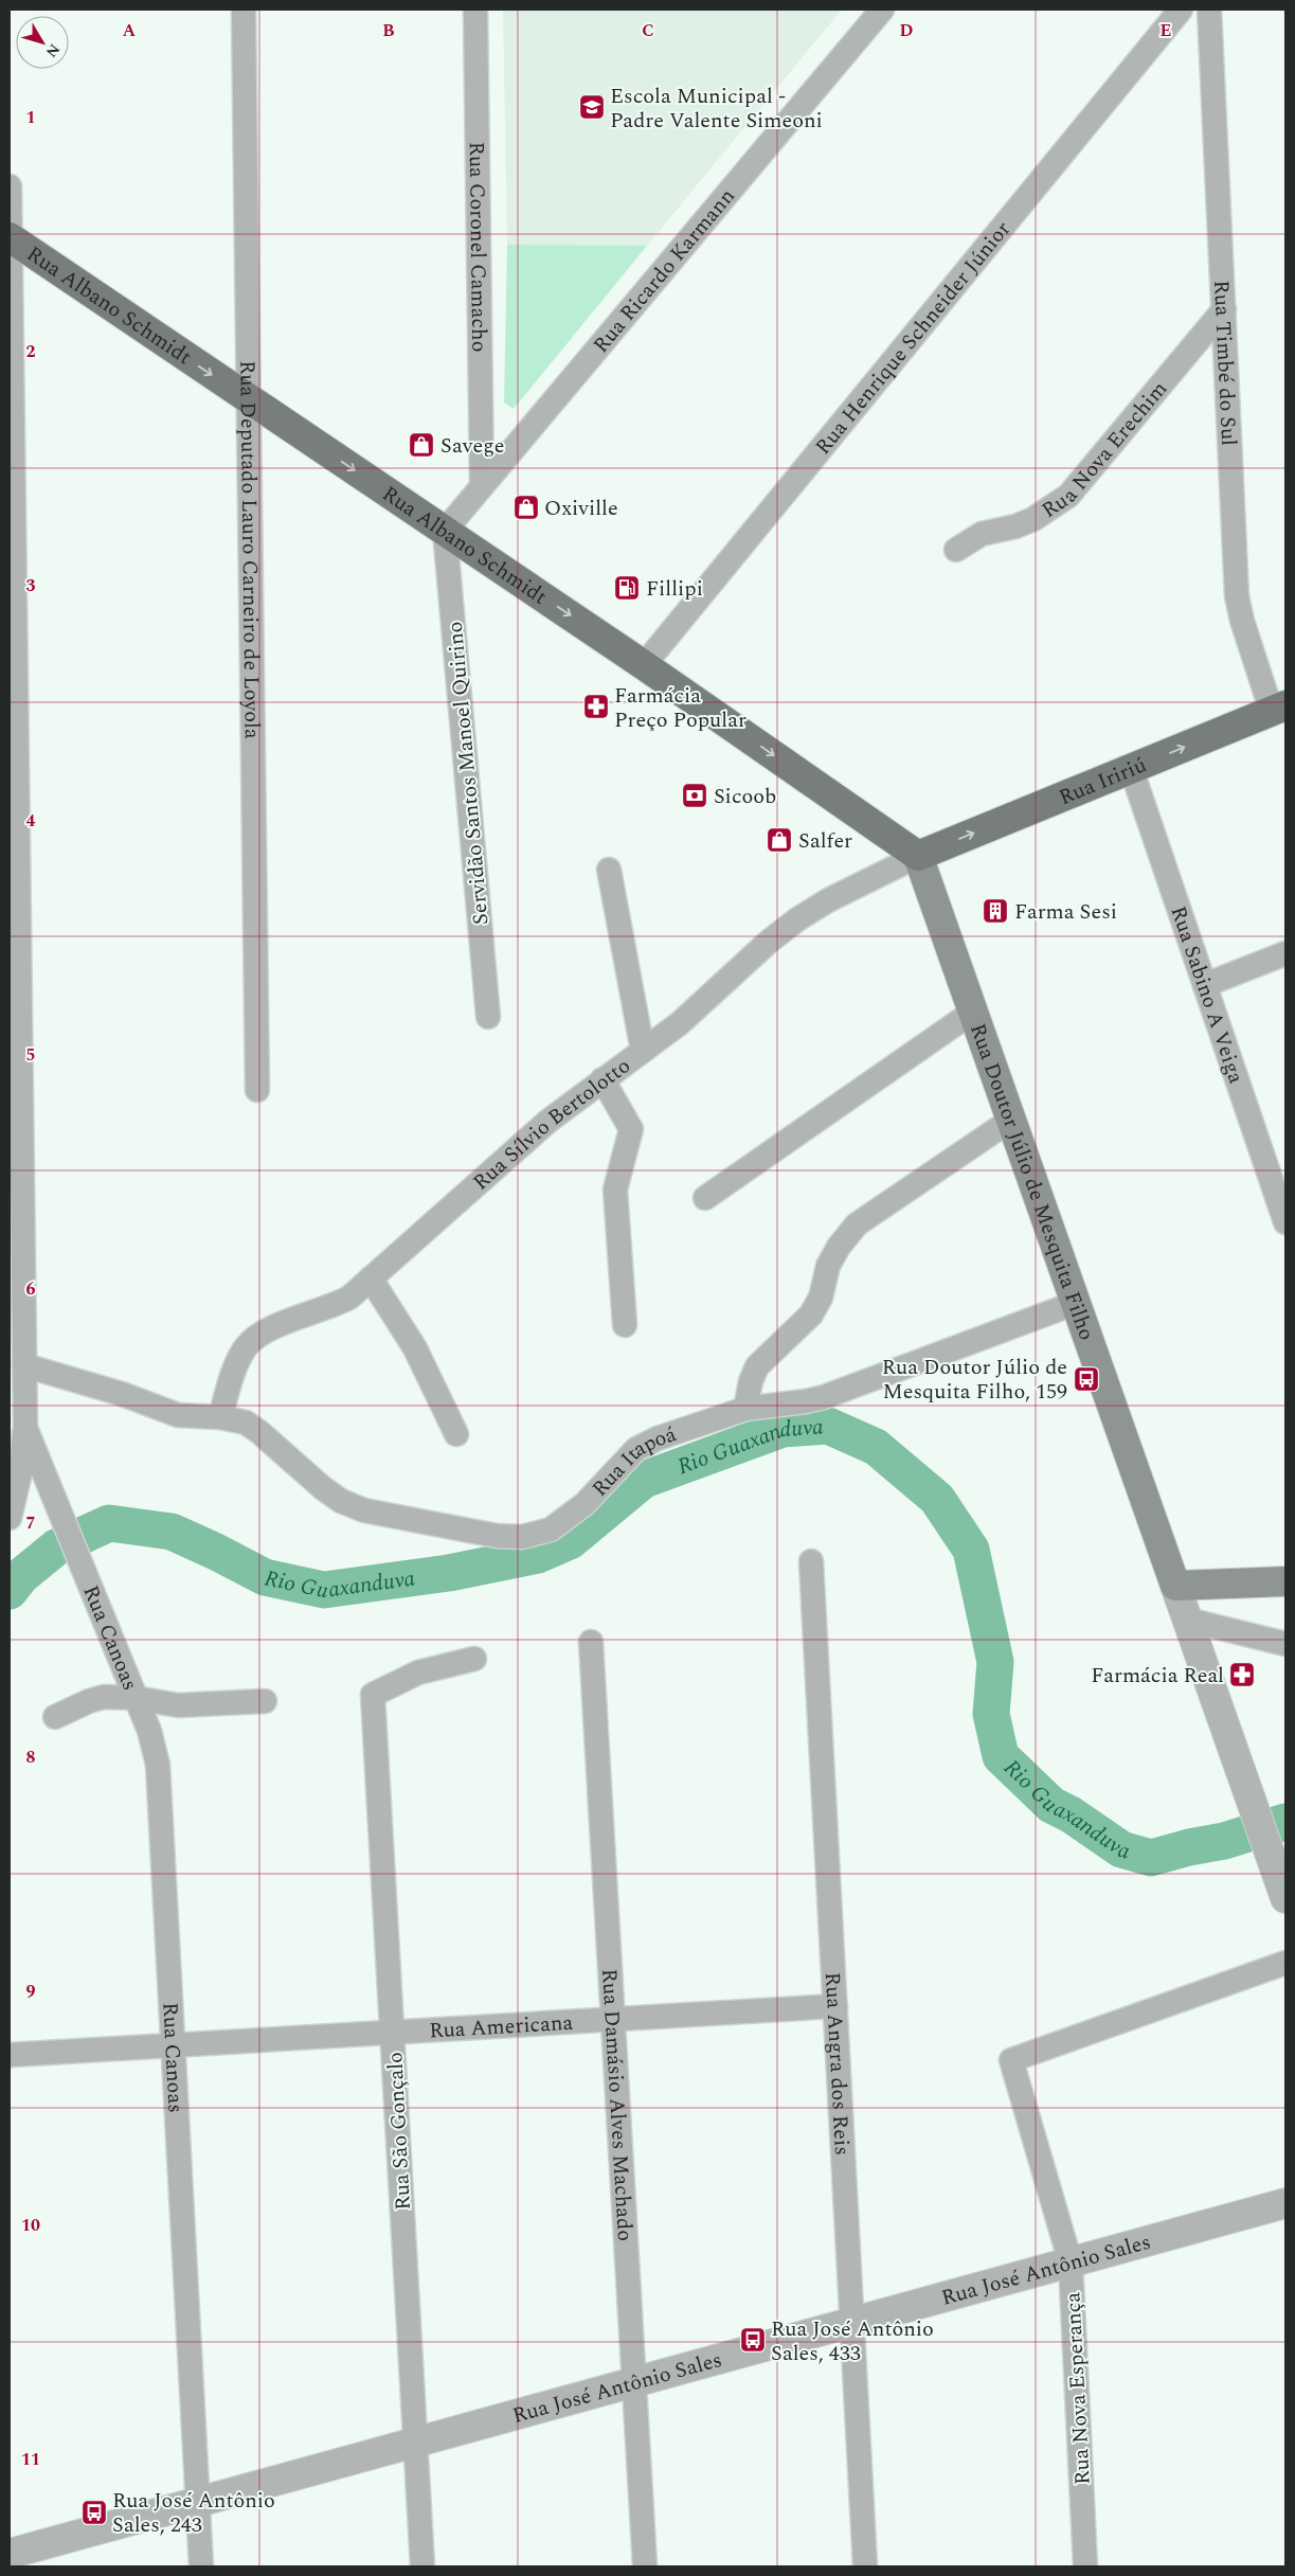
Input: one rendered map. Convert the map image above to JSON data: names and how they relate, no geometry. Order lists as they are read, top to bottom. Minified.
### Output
{"streets":{"main road":["Rua Albano Schmidt","Rua Iririú","Rua Doutor Júlio de Mesquita Filho"],"street":["Rua Coronel Camacho","Rua Ricardo Karmann","Rua Henrique Schneider Júnior","Rua Timbé do Sul","Rua Nova Erechim","Rua Deputado Lauro Carneiro de Loyola","Servidão Santos Manoel Quirino","Rua Sabino A Veiga","Rua Sílvio Bertolotto","Rua Itapoá","Rua Canoas","Rua Americana","Rua Angra dos Reis","Rua Damásio Alves Machado","Rua São Gonçalo","Rua José Antônio Sales","Rua Nova Esperança"]},"crossings":[["Rua Coronel Camacho","Rua Ricardo Karmann"],["Rua Ricardo Karmann","Rua Albano Schmidt"],["Rua Ricardo Karmann","Servidão Santos Manoel Quirino"],["Rua Albano Schmidt","Rua Henrique Schneider Júnior"],["Rua Albano Schmidt","Rua Deputado Lauro Carneiro de Loyola"],["Rua Albano Schmidt","Servidão Santos Manoel Quirino"],["Rua Albano Schmidt","Rua Iririú"],["Rua Albano Schmidt","Rua Sílvio Bertolotto"],["Rua Albano Schmidt","Rua Doutor Júlio de Mesquita Filho"],["Rua Timbé do Sul","Rua Nova Erechim"],["Rua Timbé do Sul","Rua Iririú"],["Rua Iririú","Rua Sabino A Veiga"],["Rua Iririú","Rua Sílvio Bertolotto"],["Rua Iririú","Rua Doutor Júlio de Mesquita Filho"],["Rua Sílvio Bertolotto","Rua Doutor Júlio de Mesquita Filho"],["Rua Sílvio Bertolotto","Rua Itapoá"],["Rua Doutor Júlio de Mesquita Filho","Rua Itapoá"],["Rua Canoas","Rua Americana"],["Rua Canoas","Rua José Antônio Sales"],["Rua Americana","Rua Angra dos Reis"],["Rua Americana","Rua Damásio Alves Machado"],["Rua Americana","Rua São Gonçalo"],["Rua Angra dos Reis","Rua José Antônio Sales"],["Rua Damásio Alves Machado","Rua José Antônio Sales"],["Rua São Gonçalo","Rua José Antônio Sales"],["Rua José Antônio Sales","Rua Nova Esperança"]],"one_way":["Rua Albano Schmidt","Rua Iririú"],"water":["Rio Guaxanduva"],"places":{"school or university":["Escola Municipal - Padre Valente Simeoni"],"shop":["Savege","Oxiville","Salfer"],"fuel station":["Fillipi"],"pharmacy":["Farmácia Preço Popular","Farmácia Real"],"bank":["Sicoob"],"building":["Farma Sesi"],"bus stop":["Rua Doutor Júlio de Mesquita Filho, 159","Rua José Antônio Sales, 433","Rua José Antônio Sales, 243"]},"north":"bottom right","grid":{"columns":["A","B","C","D","E"],"rows":["1","2","3","4","5","6","7","8","9","10","11"]}}
